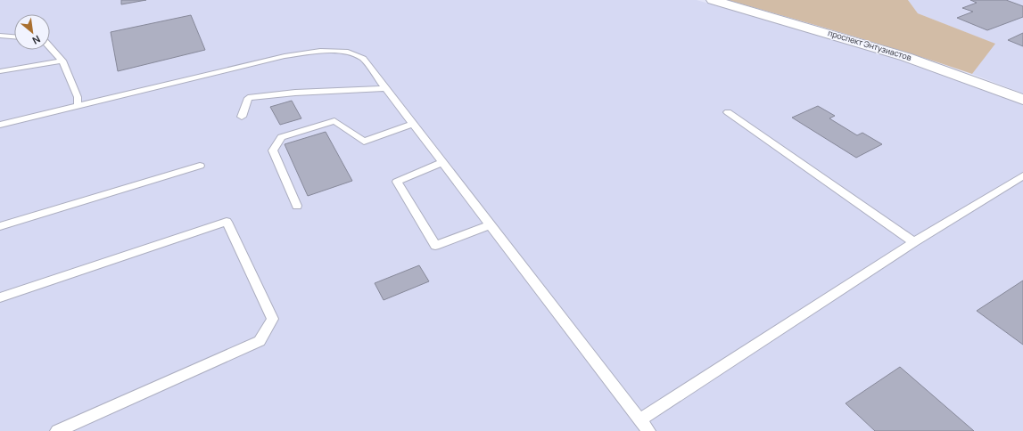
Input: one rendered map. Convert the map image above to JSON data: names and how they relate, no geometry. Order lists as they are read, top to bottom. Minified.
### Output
{"streets":{"street":["проспект Энтузиастов"]},"north":"bottom right"}
